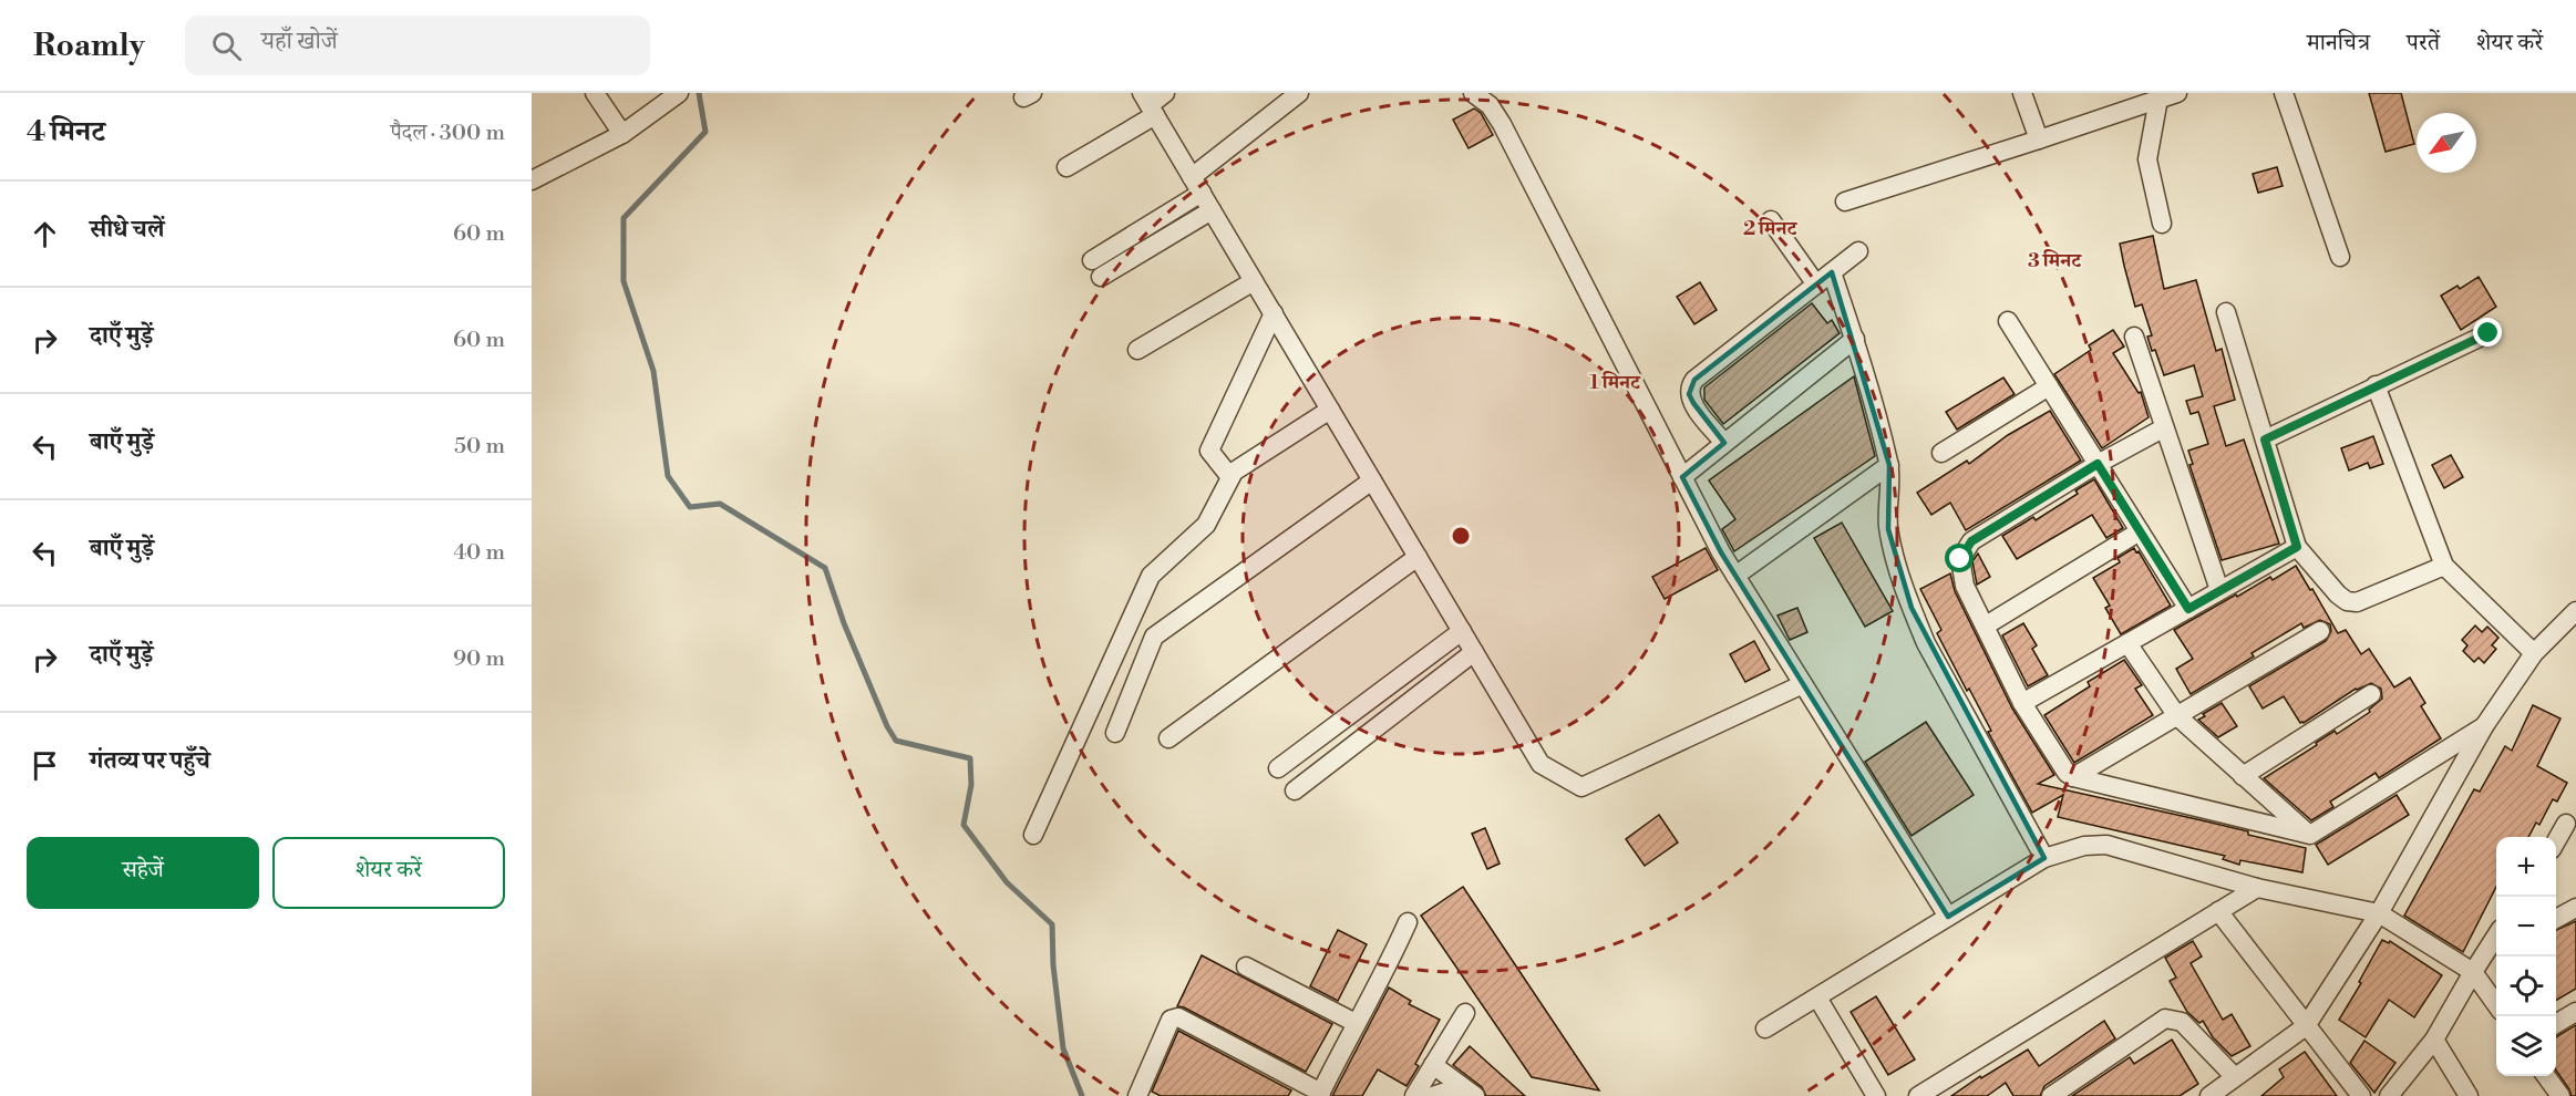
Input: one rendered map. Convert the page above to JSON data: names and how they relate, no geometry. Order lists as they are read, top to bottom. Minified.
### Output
{"north":"bottom left","page":{"header":"Roamly","search":"यहाँ खोजें","nav":["मानचित्र","परतें","शेयर करें"],"heading":["4 मिनट","पैदल · 300 m"],"list":[["सीधे चलें","60 m"],["दाएँ मुड़ें","60 m"],["बाएँ मुड़ें","50 m"],["बाएँ मुड़ें","40 m"],["दाएँ मुड़ें","90 m"],"गंतव्य पर पहुँचे"],"buttons":["सहेजें","शेयर करें"],"map_buttons":["+","−"]},"rings":["2 मिनट","3 मिनट","1 मिनट"]}
